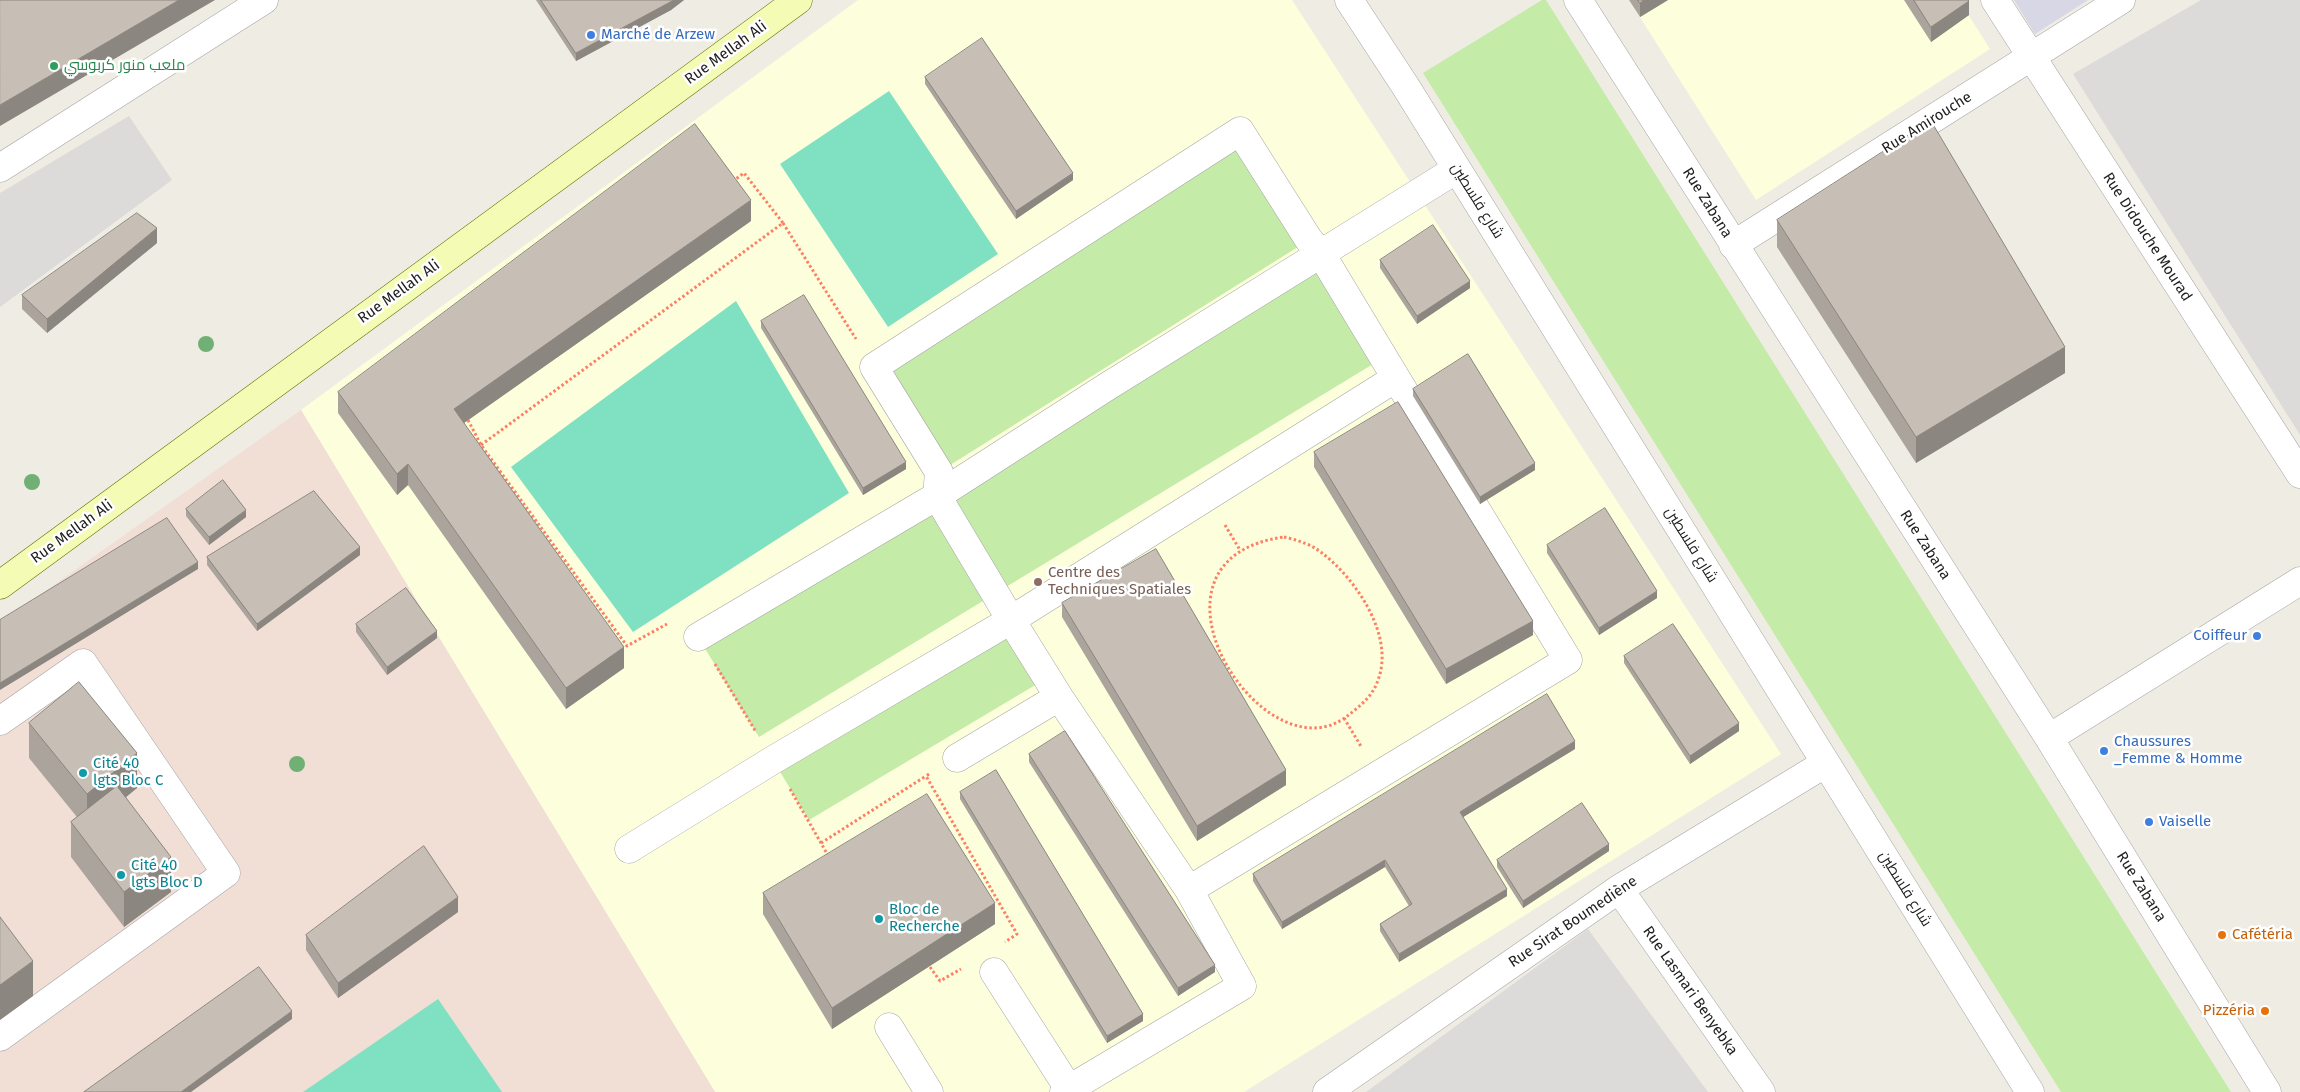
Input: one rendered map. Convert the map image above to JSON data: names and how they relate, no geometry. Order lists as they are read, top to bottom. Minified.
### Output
{"streets":{"main road":["Rue Mellah Ali"],"street":["Rue Amirouche","شارع فلسطين","Rue Zabana","Rue Didouche Mourad","Rue Sirat Boumediène","Rue Lasmari Benyebka"]},"crossings":[["Rue Amirouche","Rue Zabana"],["Rue Amirouche","Rue Didouche Mourad"],["شارع فلسطين","Rue Sirat Boumediène"],["Rue Sirat Boumediène","Rue Lasmari Benyebka"]],"places":["Marché de Arzew","ملعب منور كربوسي","Centre des Techniques Spatiales","Coiffeur","Chaussures _Femme & Homme","Cité 40 lgts Bloc C","Vaiselle","Cité 40 lgts Bloc D","Bloc de Recherche","Cafétéria","Pizzéria"]}
